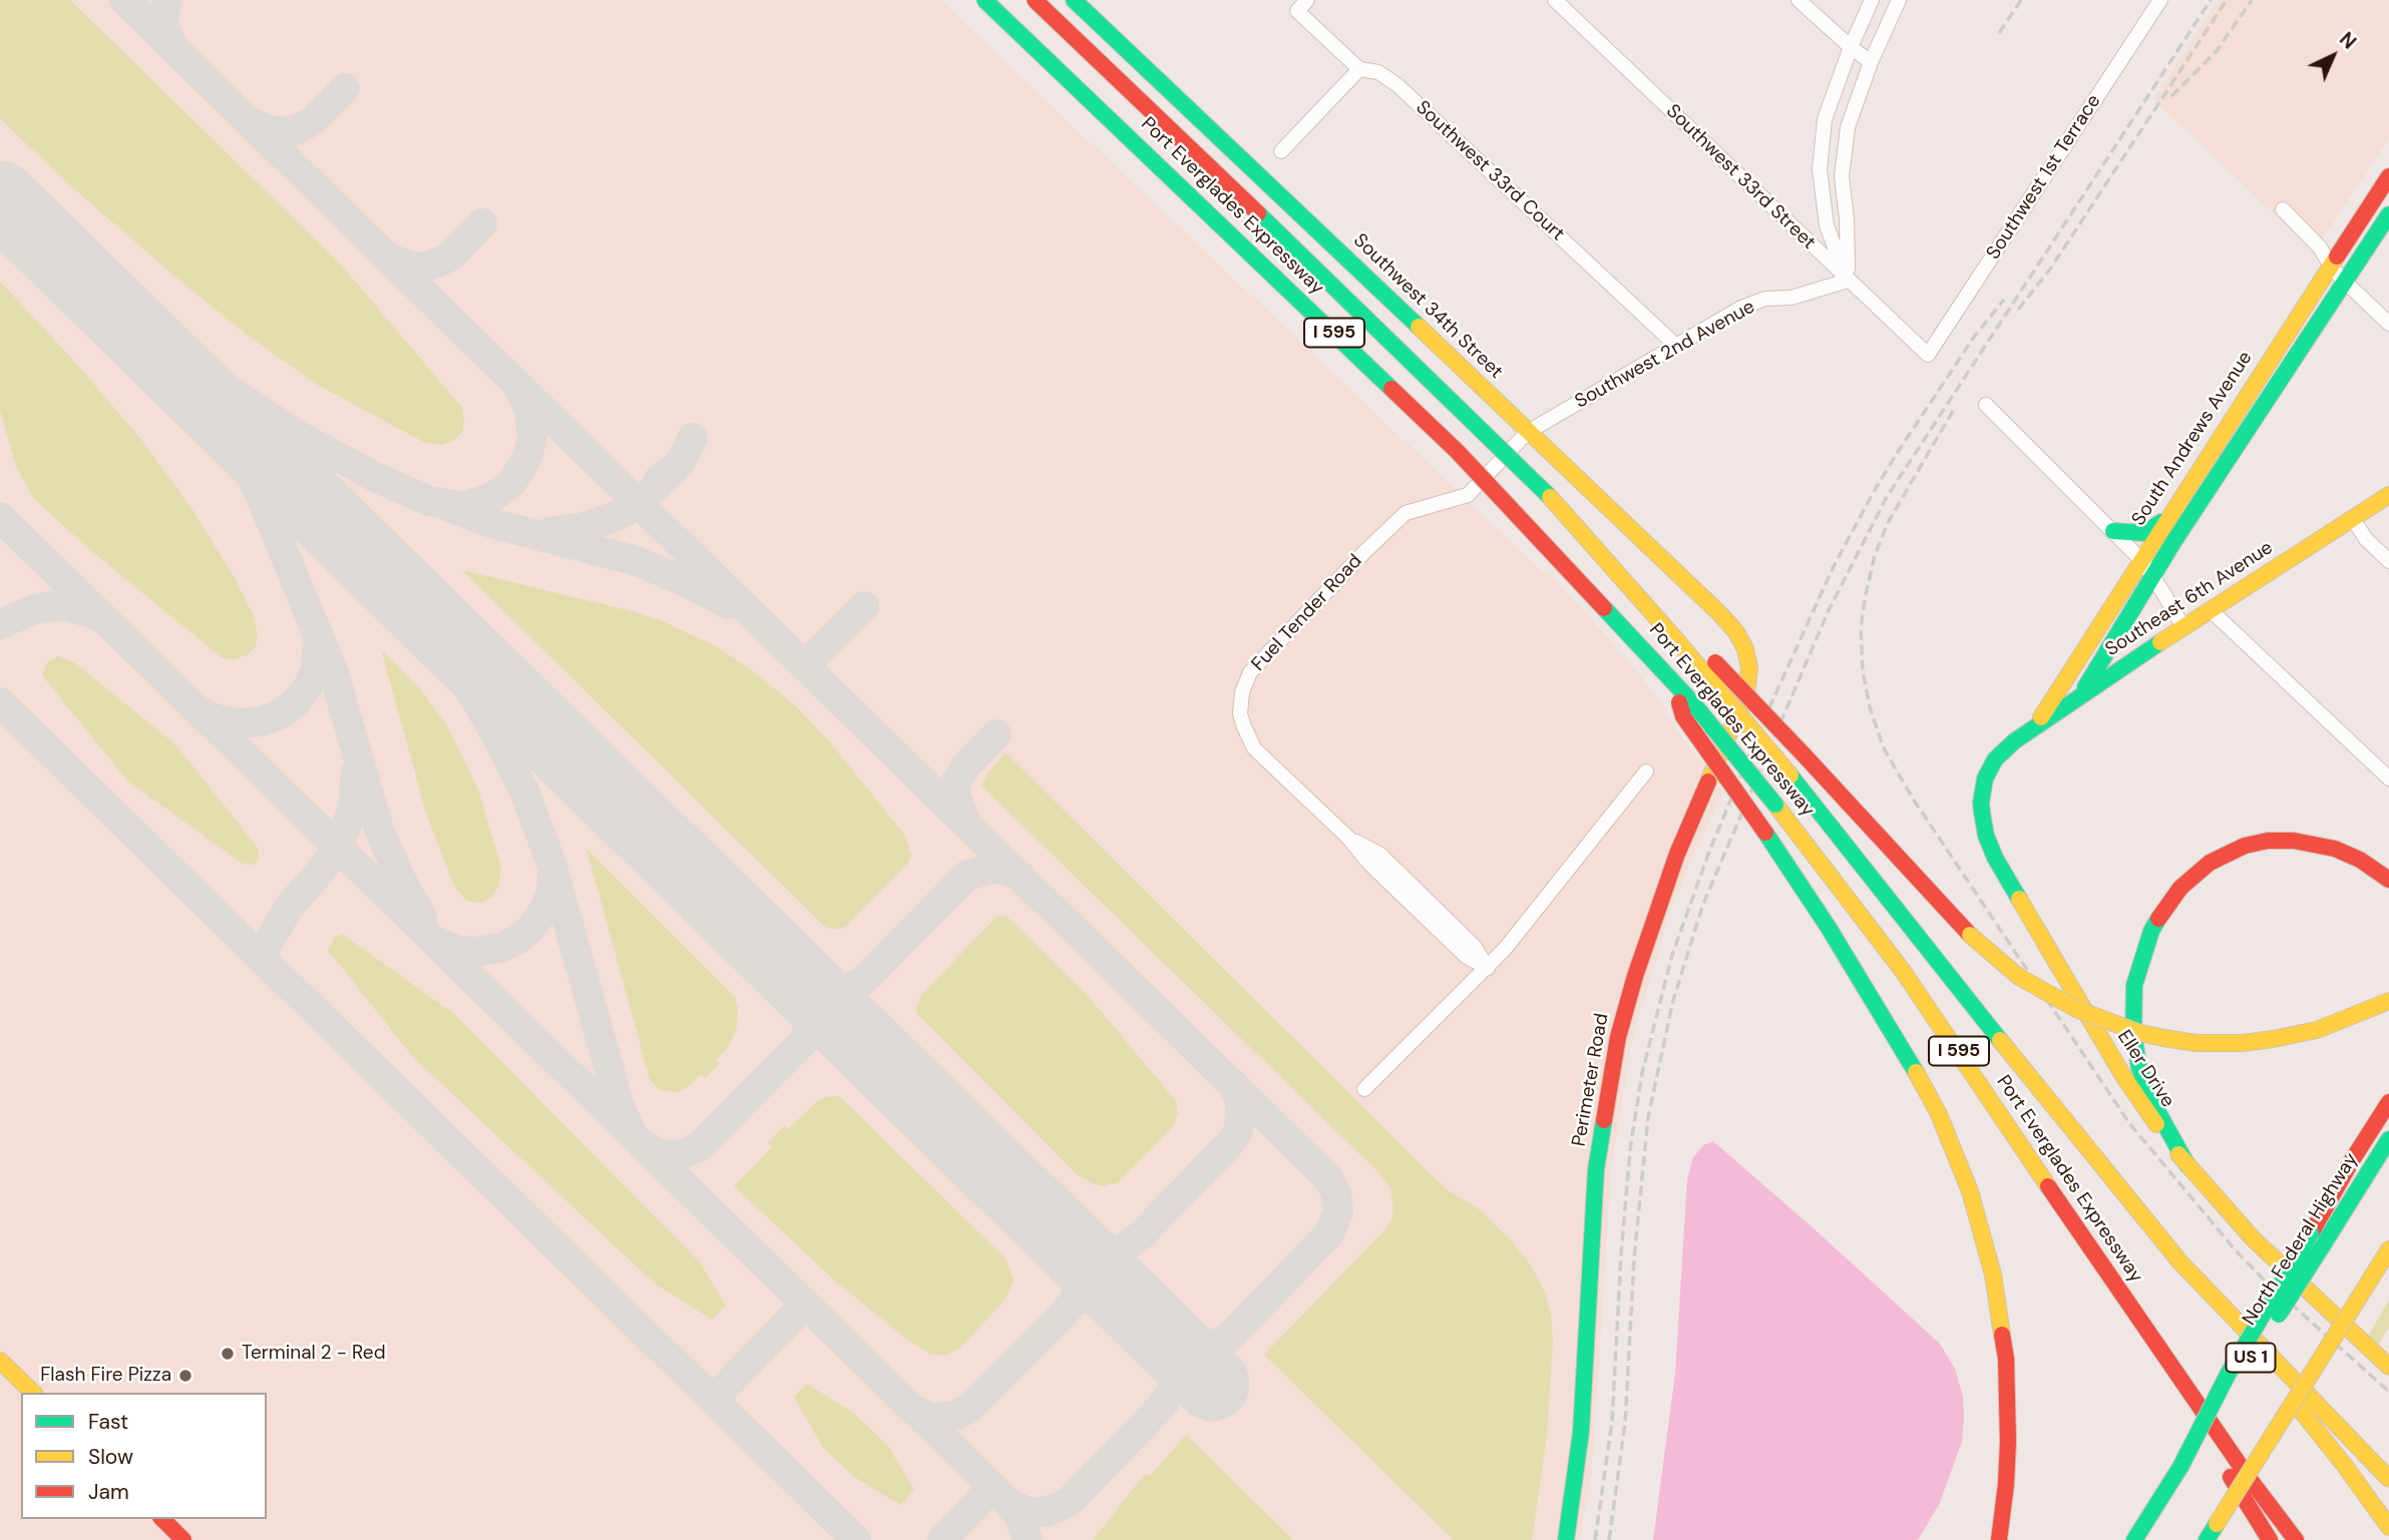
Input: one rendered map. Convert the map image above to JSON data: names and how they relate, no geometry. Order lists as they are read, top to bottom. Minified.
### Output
{"streets":{"main road":["Port Everglades Expressway","Southwest 34th Street","I 595","South Andrews Avenue","Southeast 6th Avenue","Eller Drive","Perimeter Road","North Federal Highway","US 1"],"street":["Southwest 33rd Court","Southwest 33rd Street","Southwest 1st Terrace","Southwest 2nd Avenue","Fuel Tender Road"]},"crossings":[["Southwest 33rd Court","Southwest 2nd Avenue"],["Southwest 33rd Street","Southwest 1st Terrace"],["Southwest 33rd Street","Southwest 2nd Avenue"],["Southwest 34th Street","Southwest 2nd Avenue"],["Southwest 34th Street","Fuel Tender Road"],["Southwest 34th Street","Perimeter Road"],["Southwest 2nd Avenue","Fuel Tender Road"],["South Andrews Avenue","Southeast 6th Avenue"],["Southeast 6th Avenue","Eller Drive"]],"places":["Terminal 2 - Red","Flash Fire Pizza"],"legend":["Fast","Slow","Jam"],"north":"top right"}
